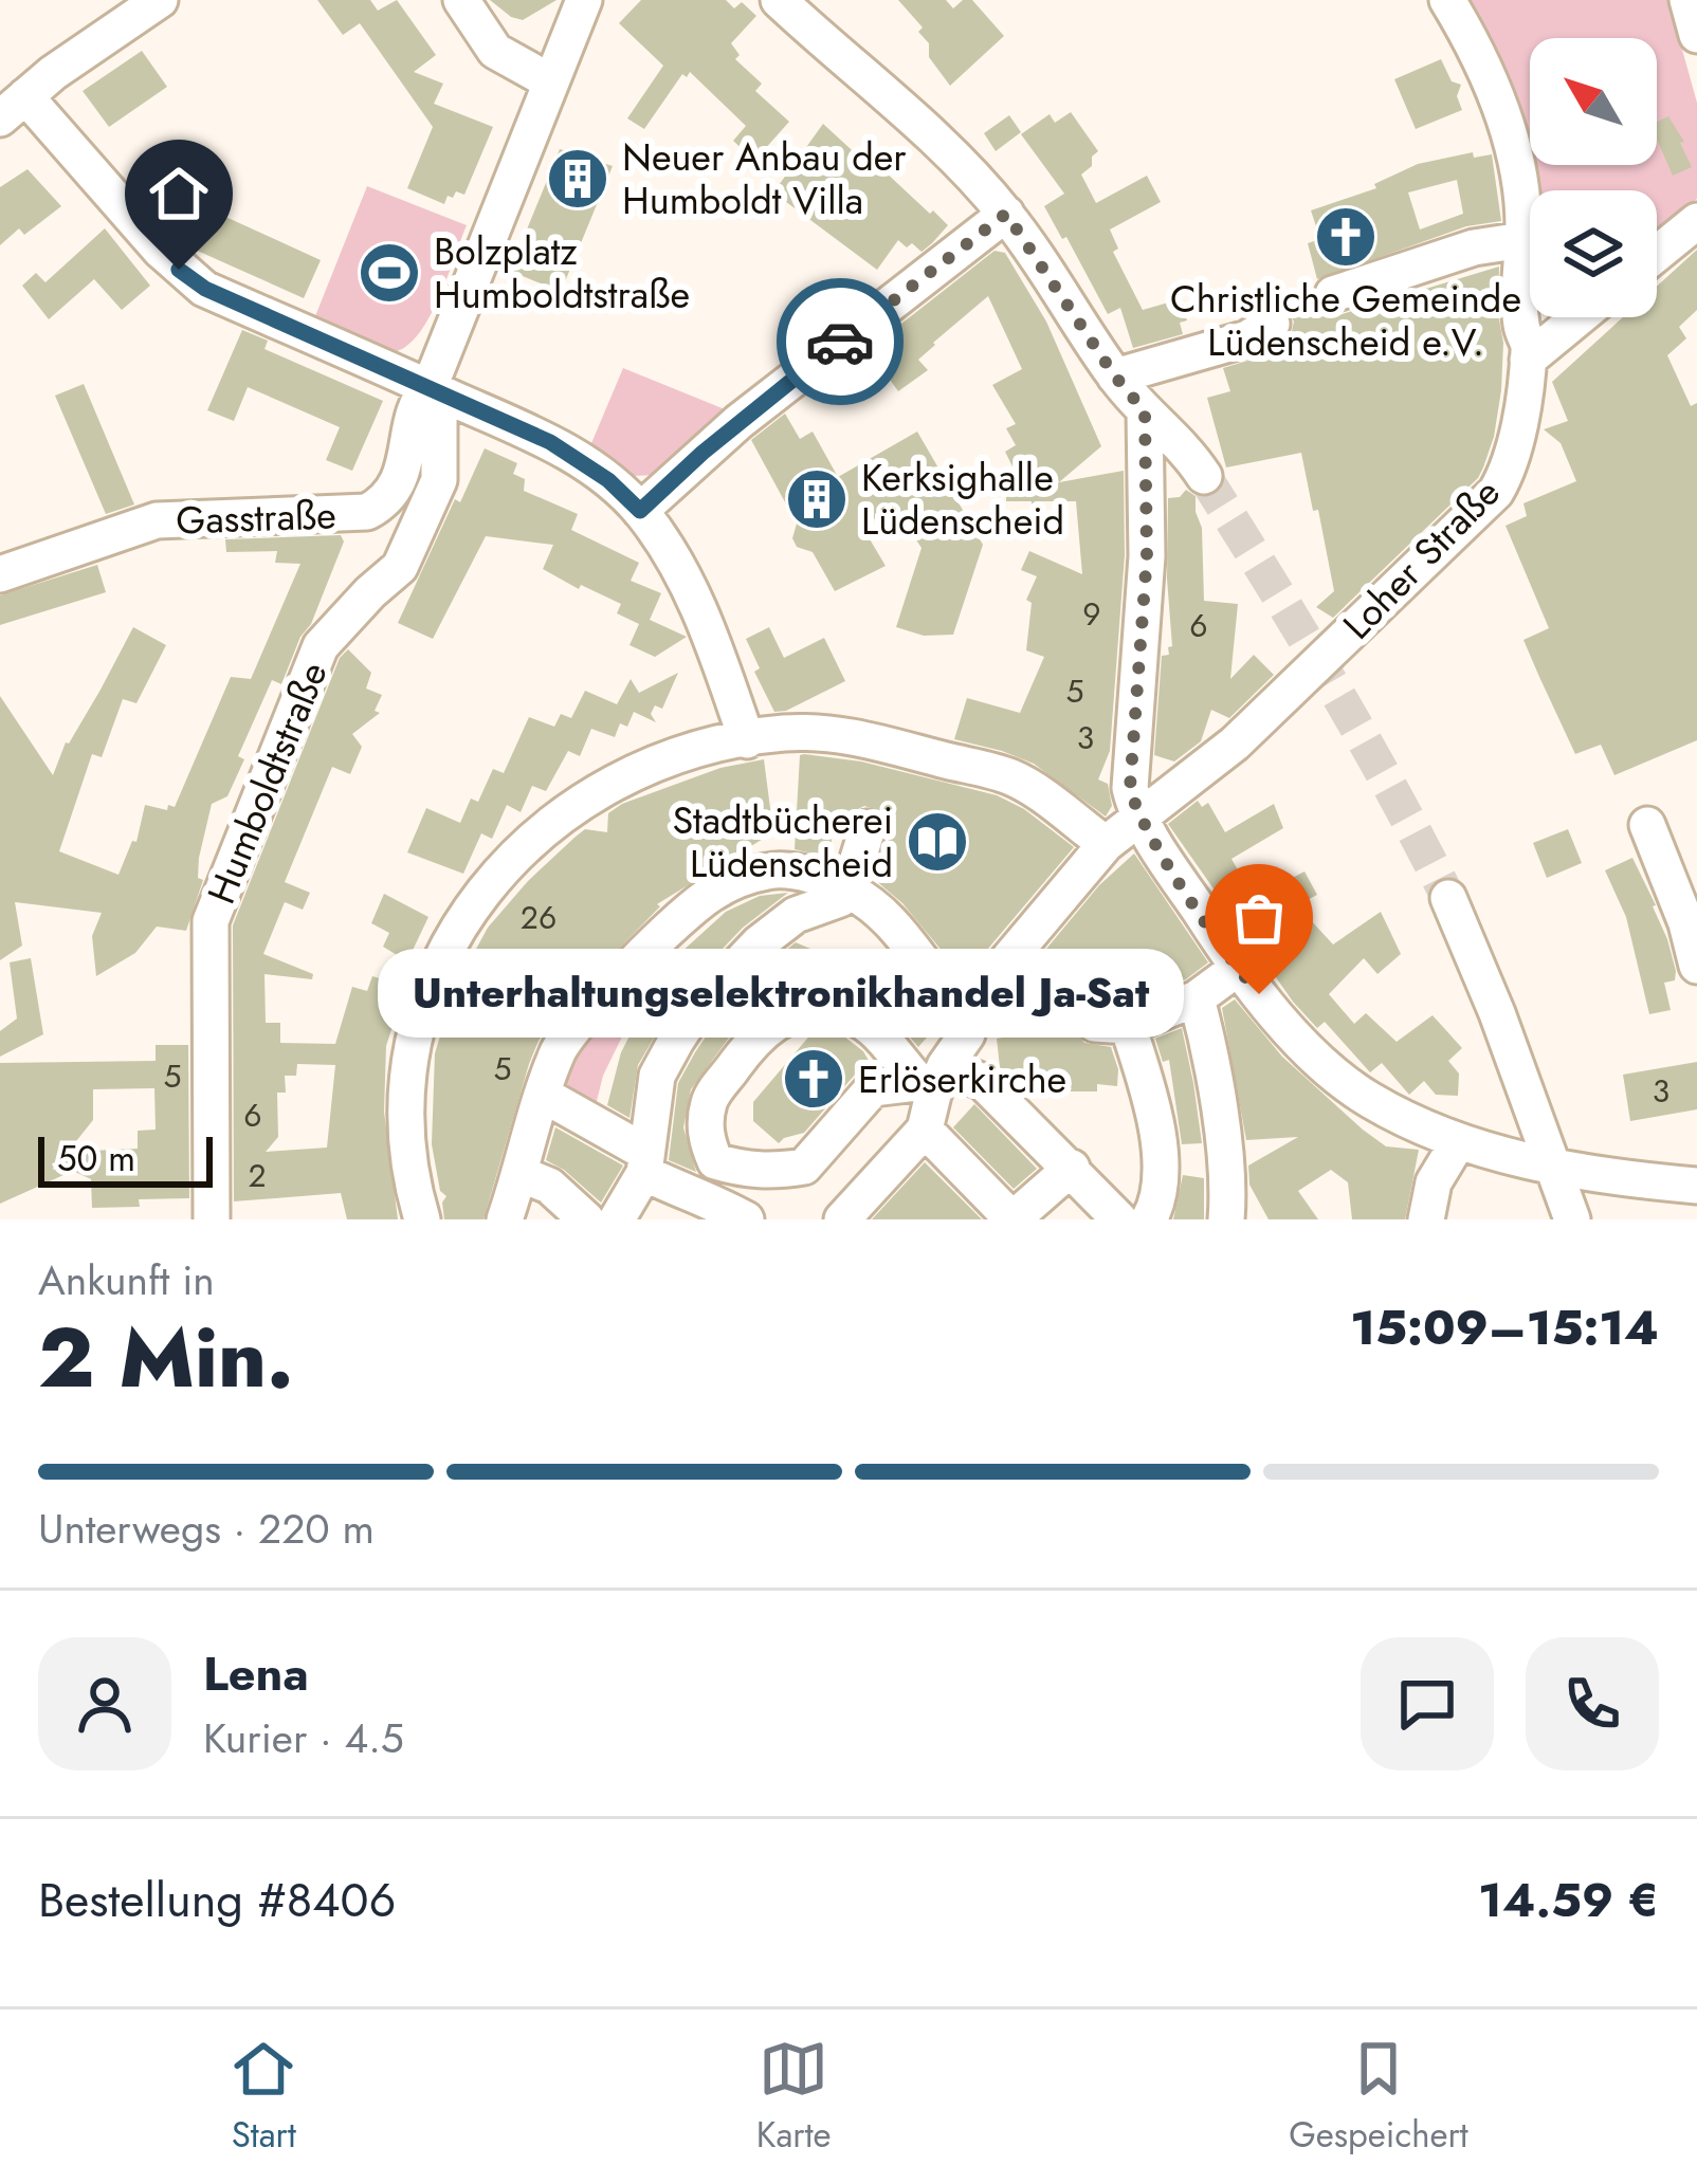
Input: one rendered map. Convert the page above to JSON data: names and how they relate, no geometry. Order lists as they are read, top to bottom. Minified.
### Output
{"streets":{"street":["Gasstraße","Loher Straße","Humboldtstraße"]},"places":{"building":["Neuer Anbau der Humboldt Villa","Kerksighalle Lüdenscheid"],"church":["Christliche Gemeinde Lüdenscheid e.V.","Erlöserkirche"],"sports":["Bolzplatz Humboldtstraße"],"library":["Stadtbücherei Lüdenscheid"],"other":["Unterhaltungselektronikhandel Ja-Sat"]},"house_numbers":["9","6","5","3","26","5","5","3","6","2"],"scale_bar":"50 m","north":"top left","page":{"bubble":"Unterhaltungselektronikhandel Ja-Sat","scale":"50 m","heading":["2 Min.","Ankunft in","15:09–15:14"],"panel":["Lena","Kurier · 4.5","Bestellung #8406","14.59 €"],"bar":"Unterwegs · 220 m","tabs":["Start","Karte","Gespeichert"]}}
